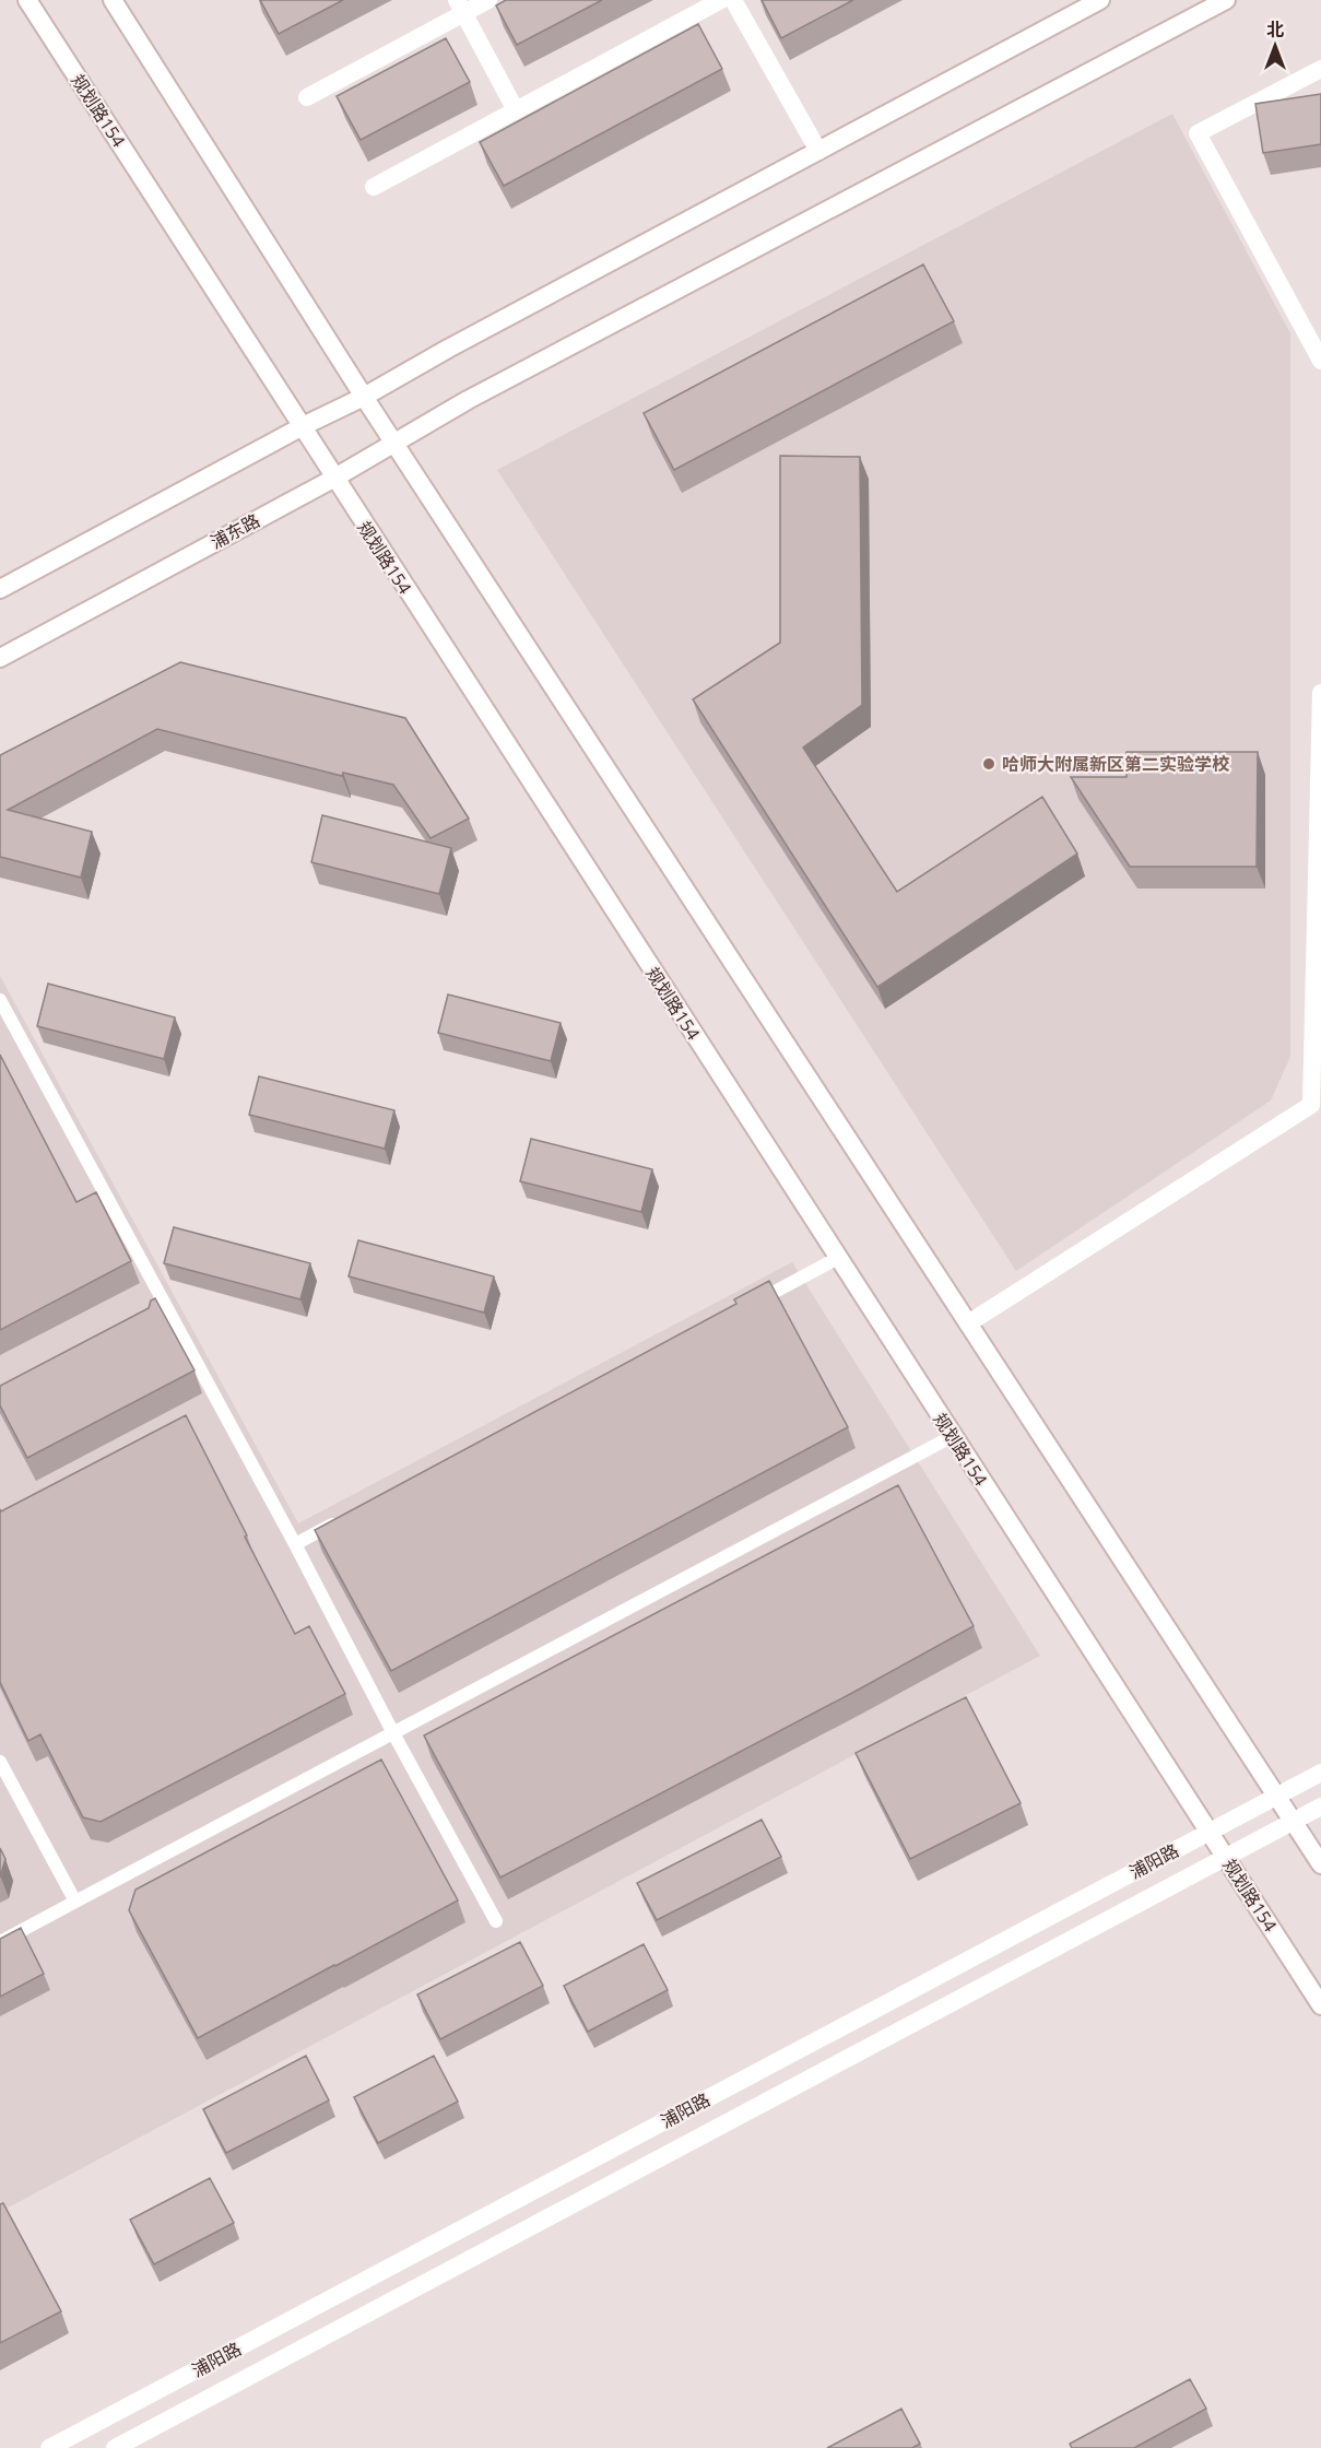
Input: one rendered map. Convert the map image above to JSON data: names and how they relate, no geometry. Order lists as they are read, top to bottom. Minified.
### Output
{"streets":{"main road":["规划路154","浦东路","浦阳路"]},"crossings":[["规划路154","浦东路"],["规划路154","浦阳路"]],"places":["哈师大附属新区第二实验学校"],"north":"top"}
